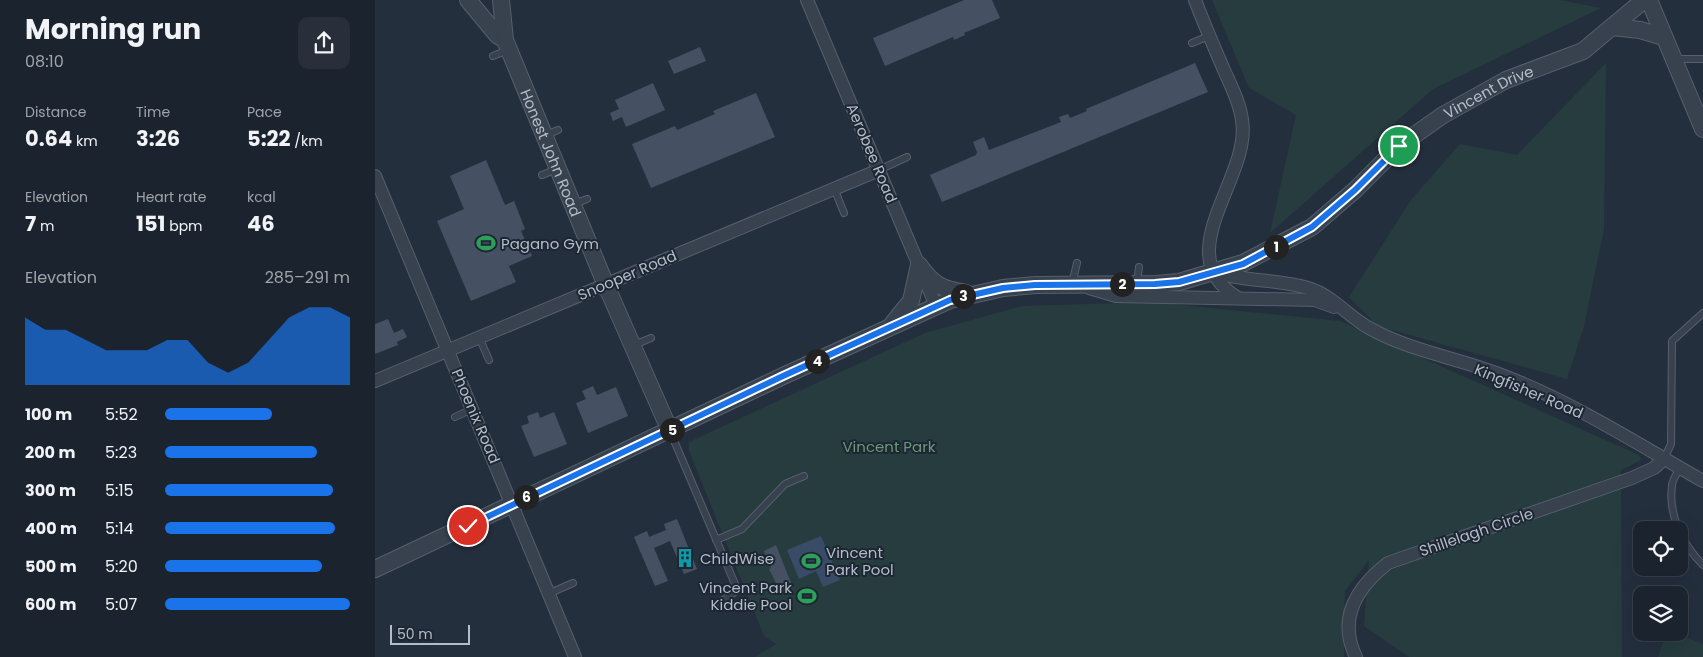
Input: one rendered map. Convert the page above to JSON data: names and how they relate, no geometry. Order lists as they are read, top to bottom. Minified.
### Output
{"streets":{"street":["Vincent Drive","Honest John Road","Aerobee Road","Snooper Road","Kingfisher Road","Phoenix Road","Shillelagh Circle"]},"crossings":[["Vincent Drive","Honest John Road"],["Vincent Drive","Aerobee Road"],["Vincent Drive","Kingfisher Road"],["Vincent Drive","Phoenix Road"],["Honest John Road","Snooper Road"],["Aerobee Road","Snooper Road"],["Snooper Road","Phoenix Road"],["Kingfisher Road","Shillelagh Circle"]],"parks":["Vincent Park"],"places":{"sports":["Pagano Gym","Vincent Park Pool","Vincent Park Kiddie Pool"],"building":["ChildWise"]},"scale_bar":"50 m","page":{"heading":["Morning run","08:10"],"stats":[["Distance","0.64 km"],["Time","3:26"],["Pace","5:22 /km"],["Elevation","7 m"],["Heart rate","151 bpm"],["kcal","46"]],"pins":["1","2","3","4","5","6"],"chart":["Elevation","285–291 m"],"list":[{"name":"100 m","note":"5:52"},{"name":"200 m","note":"5:23"},{"name":"300 m","note":"5:15"},{"name":"400 m","note":"5:14"},{"name":"500 m","note":"5:20"},{"name":"600 m","note":"5:07"}],"scale":"50 m"}}
